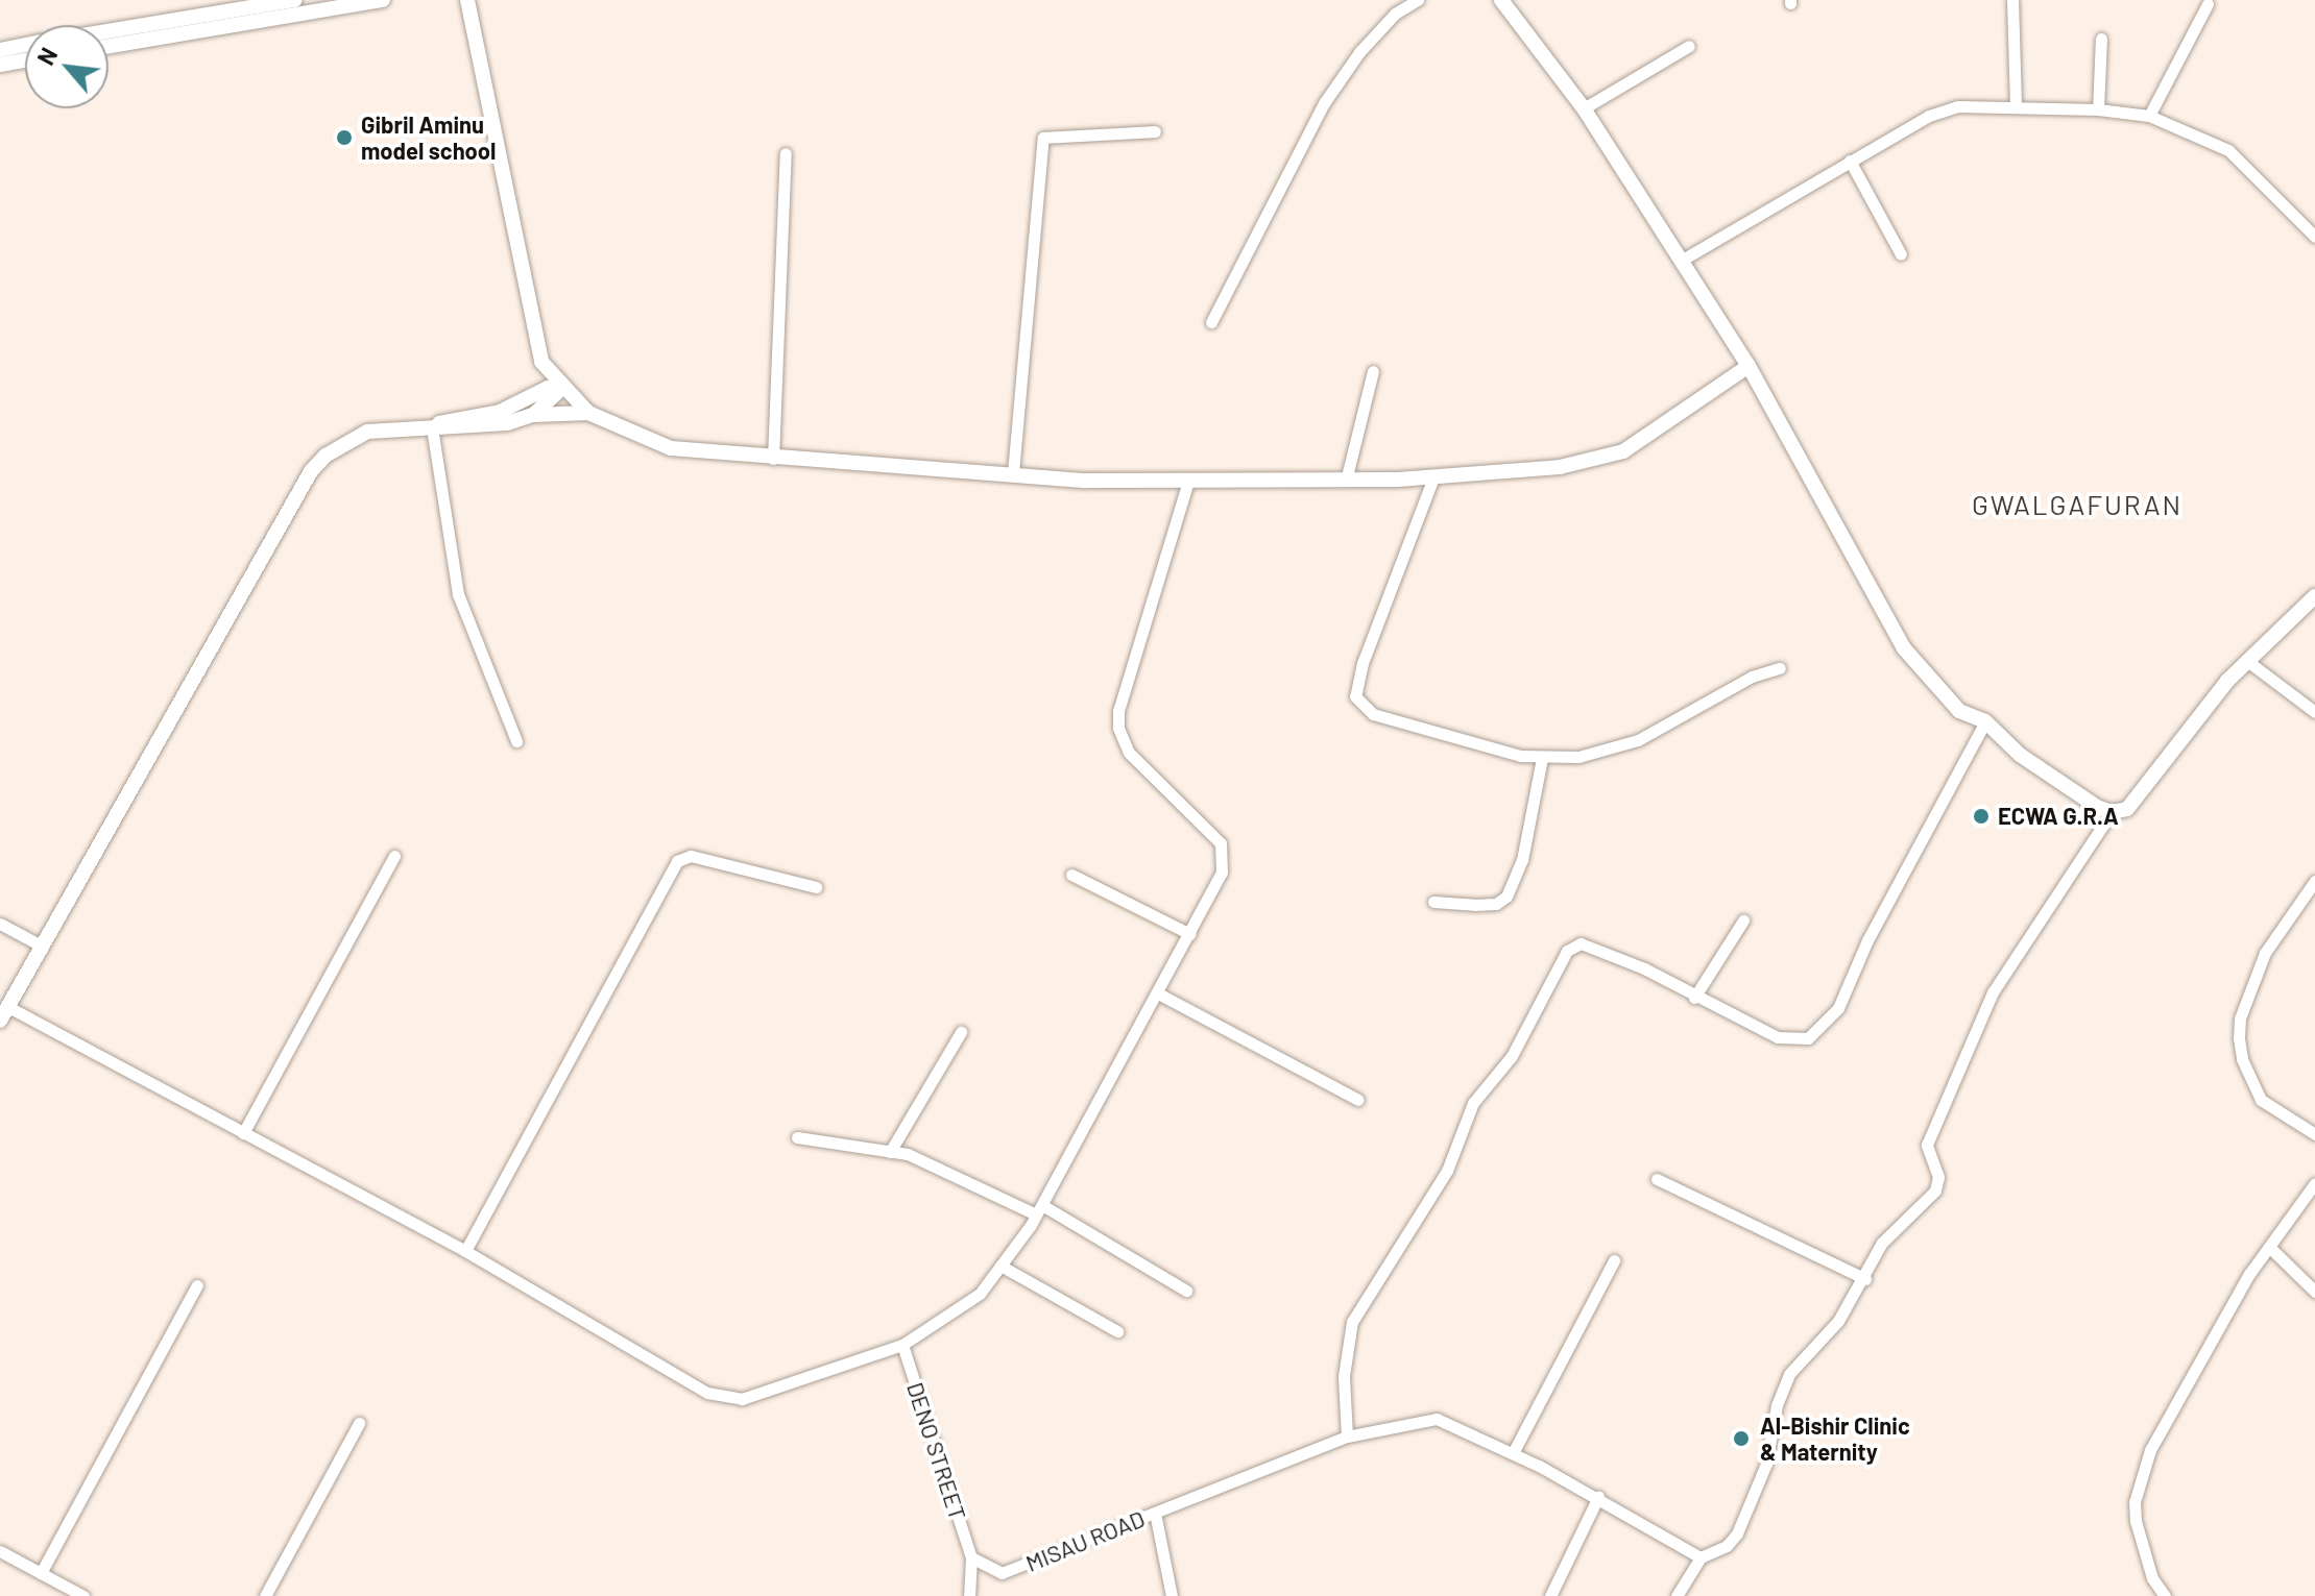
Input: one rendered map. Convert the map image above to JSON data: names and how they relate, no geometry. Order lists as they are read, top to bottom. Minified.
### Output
{"streets":{"street":["DENO STREET","MISAU ROAD"]},"crossings":[["DENO STREET","MISAU ROAD"]],"districts":["GWALGAFURAN"],"places":["Gibril Aminu model school","ECWA G.R.A","Al-Bishir Clinic & Maternity"],"north":"top left"}
